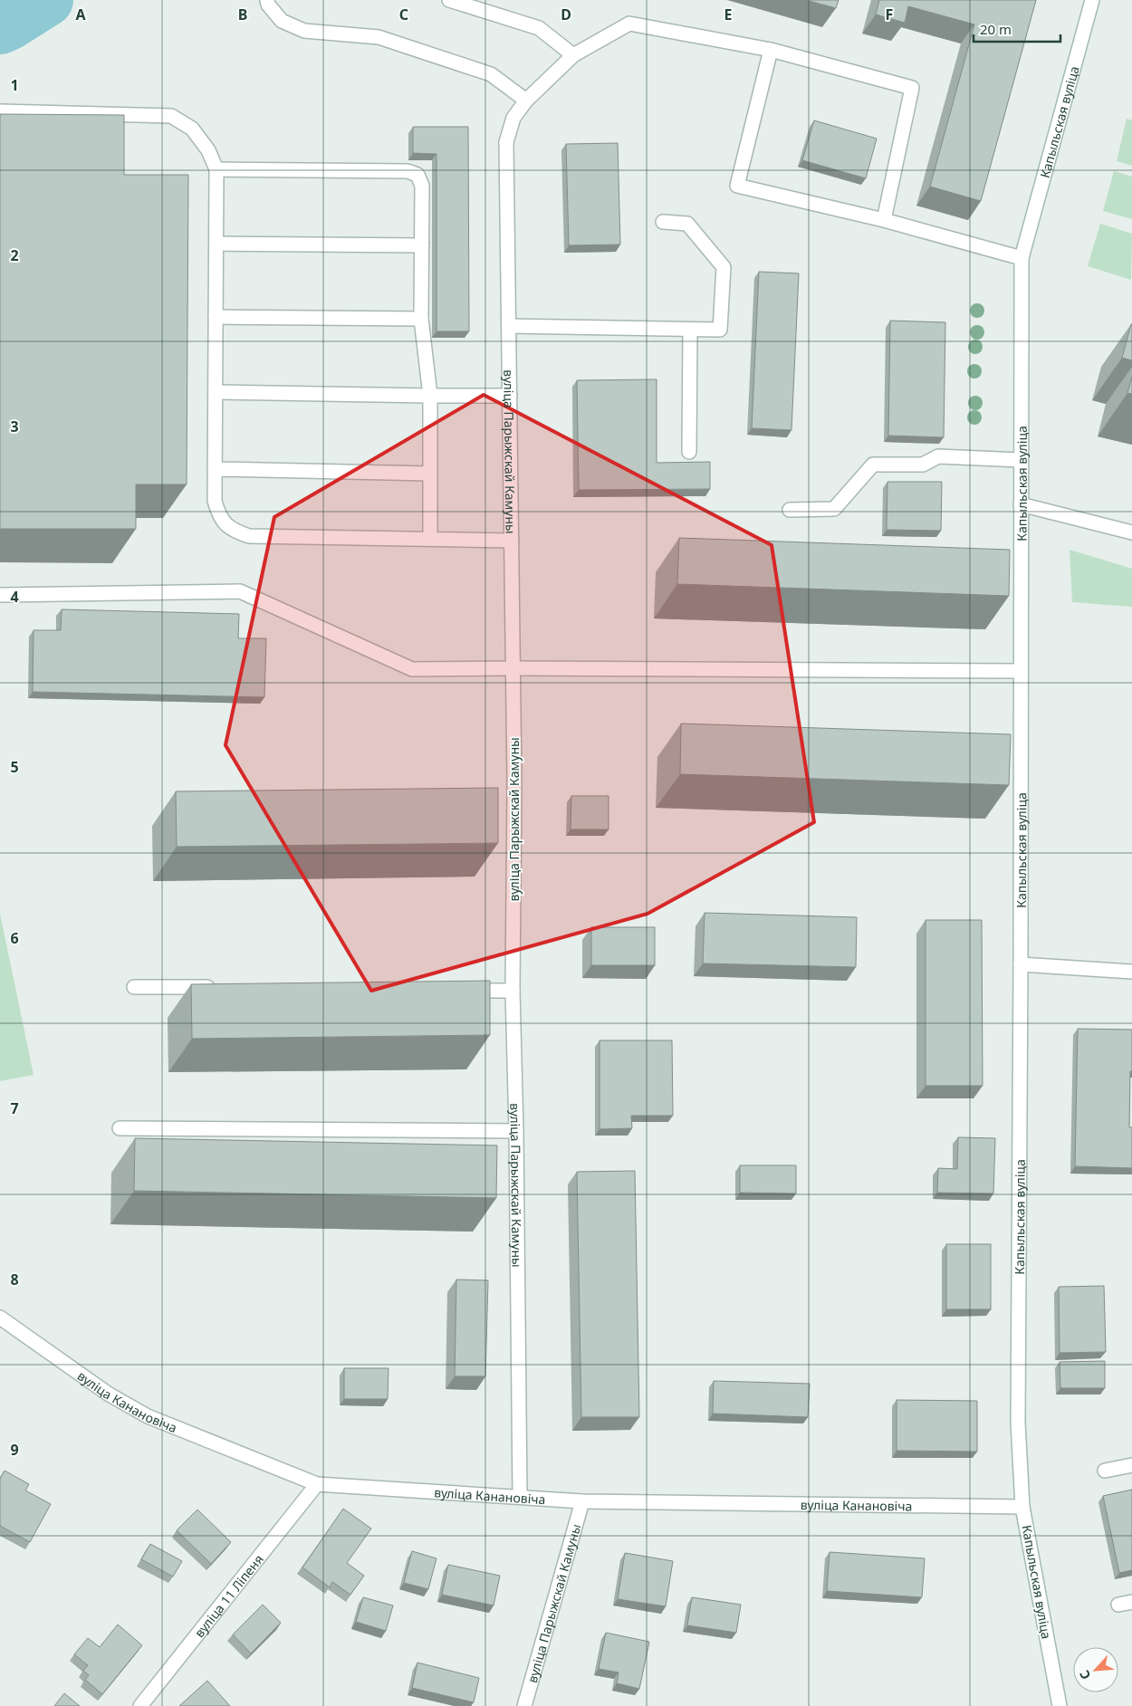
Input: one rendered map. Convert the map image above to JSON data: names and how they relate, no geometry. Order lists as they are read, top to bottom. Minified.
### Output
{"streets":{"street":["Капыльская вуліца","вуліца Парыжскай Камуны","вуліца Канановіча","вуліца 11 Ліпеня"]},"crossings":[["Капыльская вуліца","вуліца Канановіча"],["вуліца Парыжскай Камуны","вуліца Канановіча"],["вуліца Канановіча","вуліца 11 Ліпеня"]],"scale_bar":"20 m","north":"bottom left","grid":{"columns":["A","B","C","D","E","F"],"rows":["1","2","3","4","5","6","7","8","9"]}}
